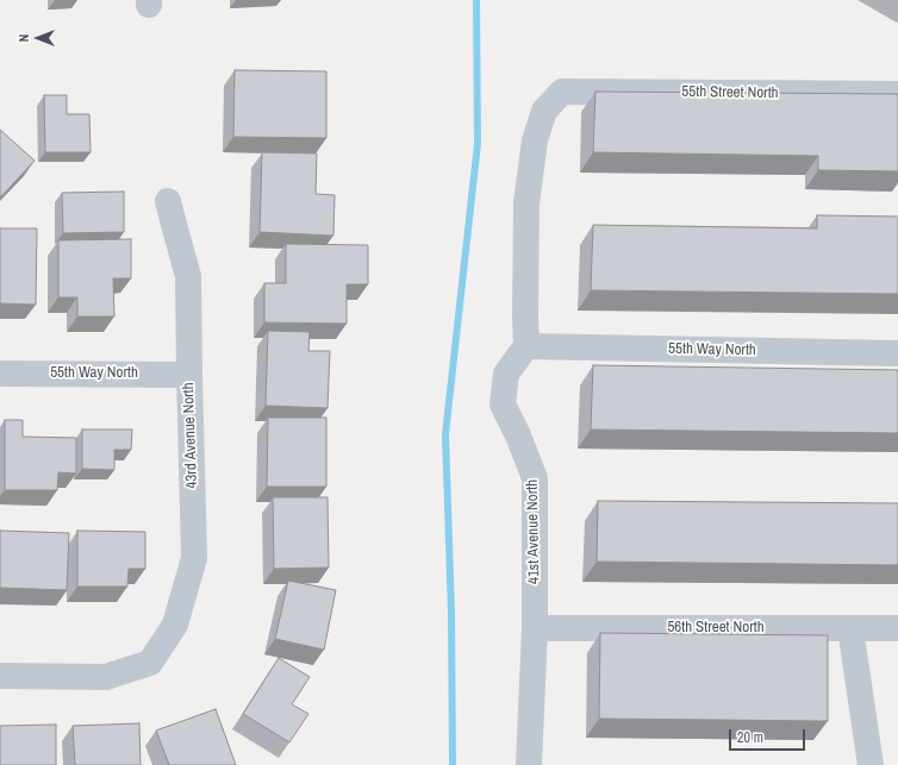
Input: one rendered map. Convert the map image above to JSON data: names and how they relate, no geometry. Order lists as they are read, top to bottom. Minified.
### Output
{"streets":{"street":["55th Street North","55th Way North","43rd Avenue North","41st Avenue North","56th Street North"]},"crossings":[["55th Street North","55th Way North"],["55th Street North","41st Avenue North"],["55th Way North","43rd Avenue North"],["55th Way North","41st Avenue North"],["41st Avenue North","56th Street North"]],"scale_bar":"20 m","north":"left"}
